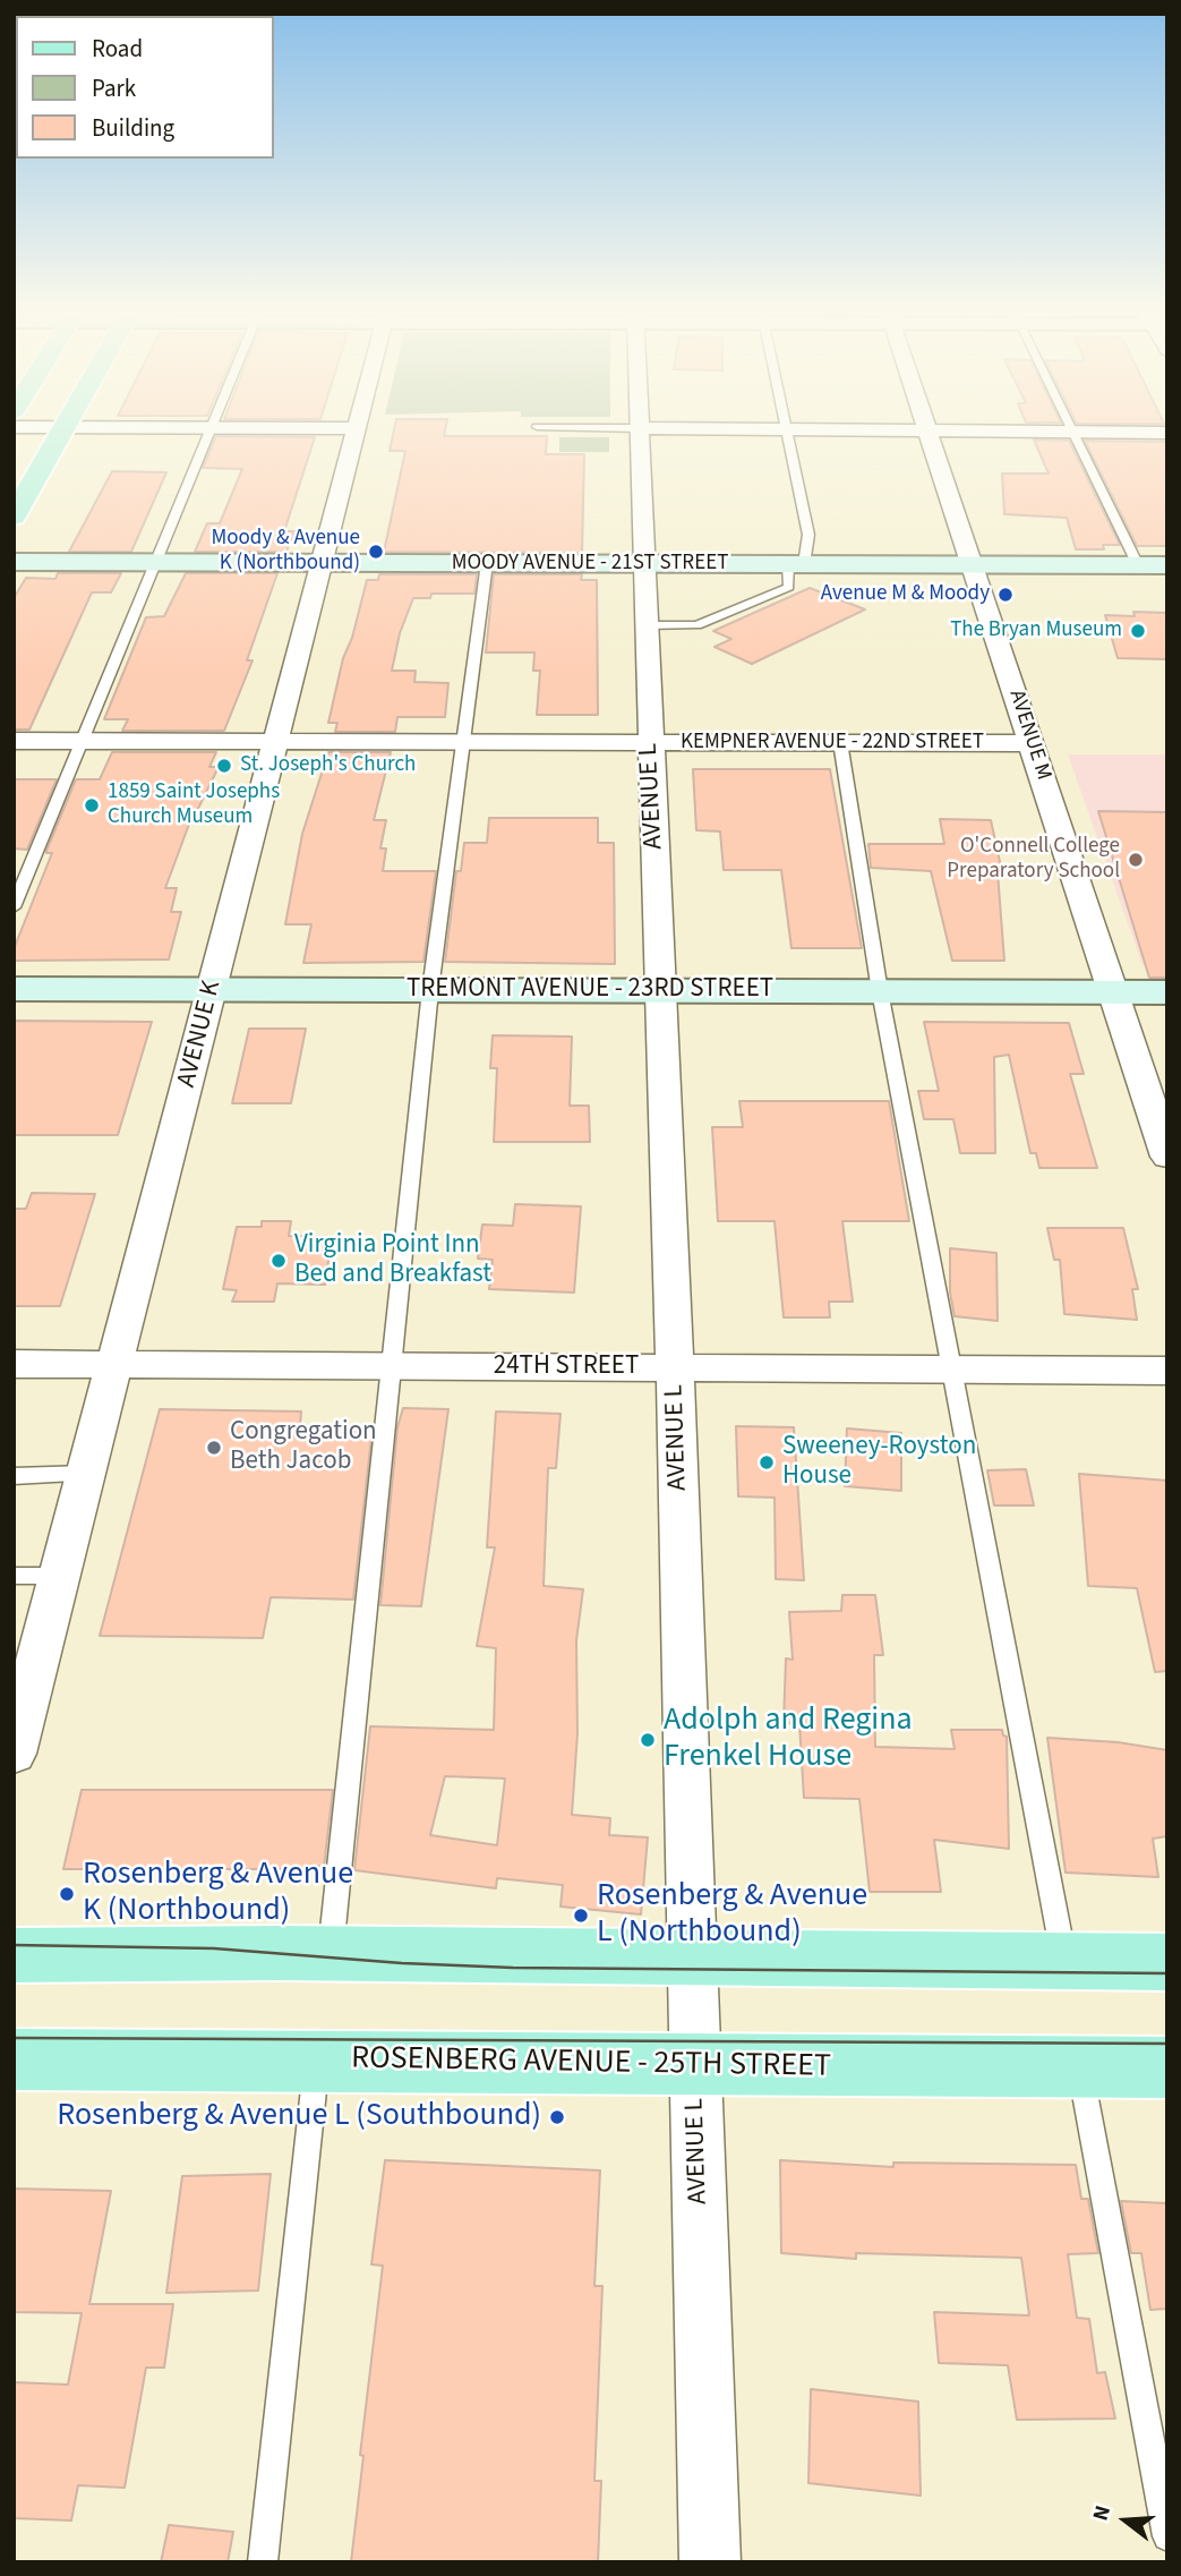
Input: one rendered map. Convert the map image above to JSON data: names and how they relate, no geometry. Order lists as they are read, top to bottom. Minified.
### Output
{"streets":{"main road":["ROSENBERG AVENUE - 25TH STREET"],"street":["MOODY AVENUE - 21ST STREET","AVENUE M","KEMPNER AVENUE - 22ND STREET","AVENUE L","TREMONT AVENUE - 23RD STREET","AVENUE K","24TH STREET"]},"crossings":[["MOODY AVENUE - 21ST STREET","AVENUE M"],["MOODY AVENUE - 21ST STREET","AVENUE L"],["MOODY AVENUE - 21ST STREET","AVENUE K"],["AVENUE M","KEMPNER AVENUE - 22ND STREET"],["AVENUE M","TREMONT AVENUE - 23RD STREET"],["KEMPNER AVENUE - 22ND STREET","AVENUE L"],["KEMPNER AVENUE - 22ND STREET","AVENUE K"],["AVENUE L","TREMONT AVENUE - 23RD STREET"],["AVENUE L","24TH STREET"],["AVENUE L","ROSENBERG AVENUE - 25TH STREET"],["TREMONT AVENUE - 23RD STREET","AVENUE K"],["AVENUE K","24TH STREET"]],"places":["Moody & Avenue K (Northbound)","Avenue M & Moody","The Bryan Museum","St. Joseph's Church","1859 Saint Josephs Church Museum","O'Connell College Preparatory School","Virginia Point Inn Bed and Breakfast","Congregation Beth Jacob","Sweeney-Royston House","Adolph and Regina Frenkel House","Rosenberg & Avenue K (Northbound)","Rosenberg & Avenue L (Northbound)","Rosenberg & Avenue L (Southbound)"],"legend":["Road","Park","Building"],"north":"left"}
